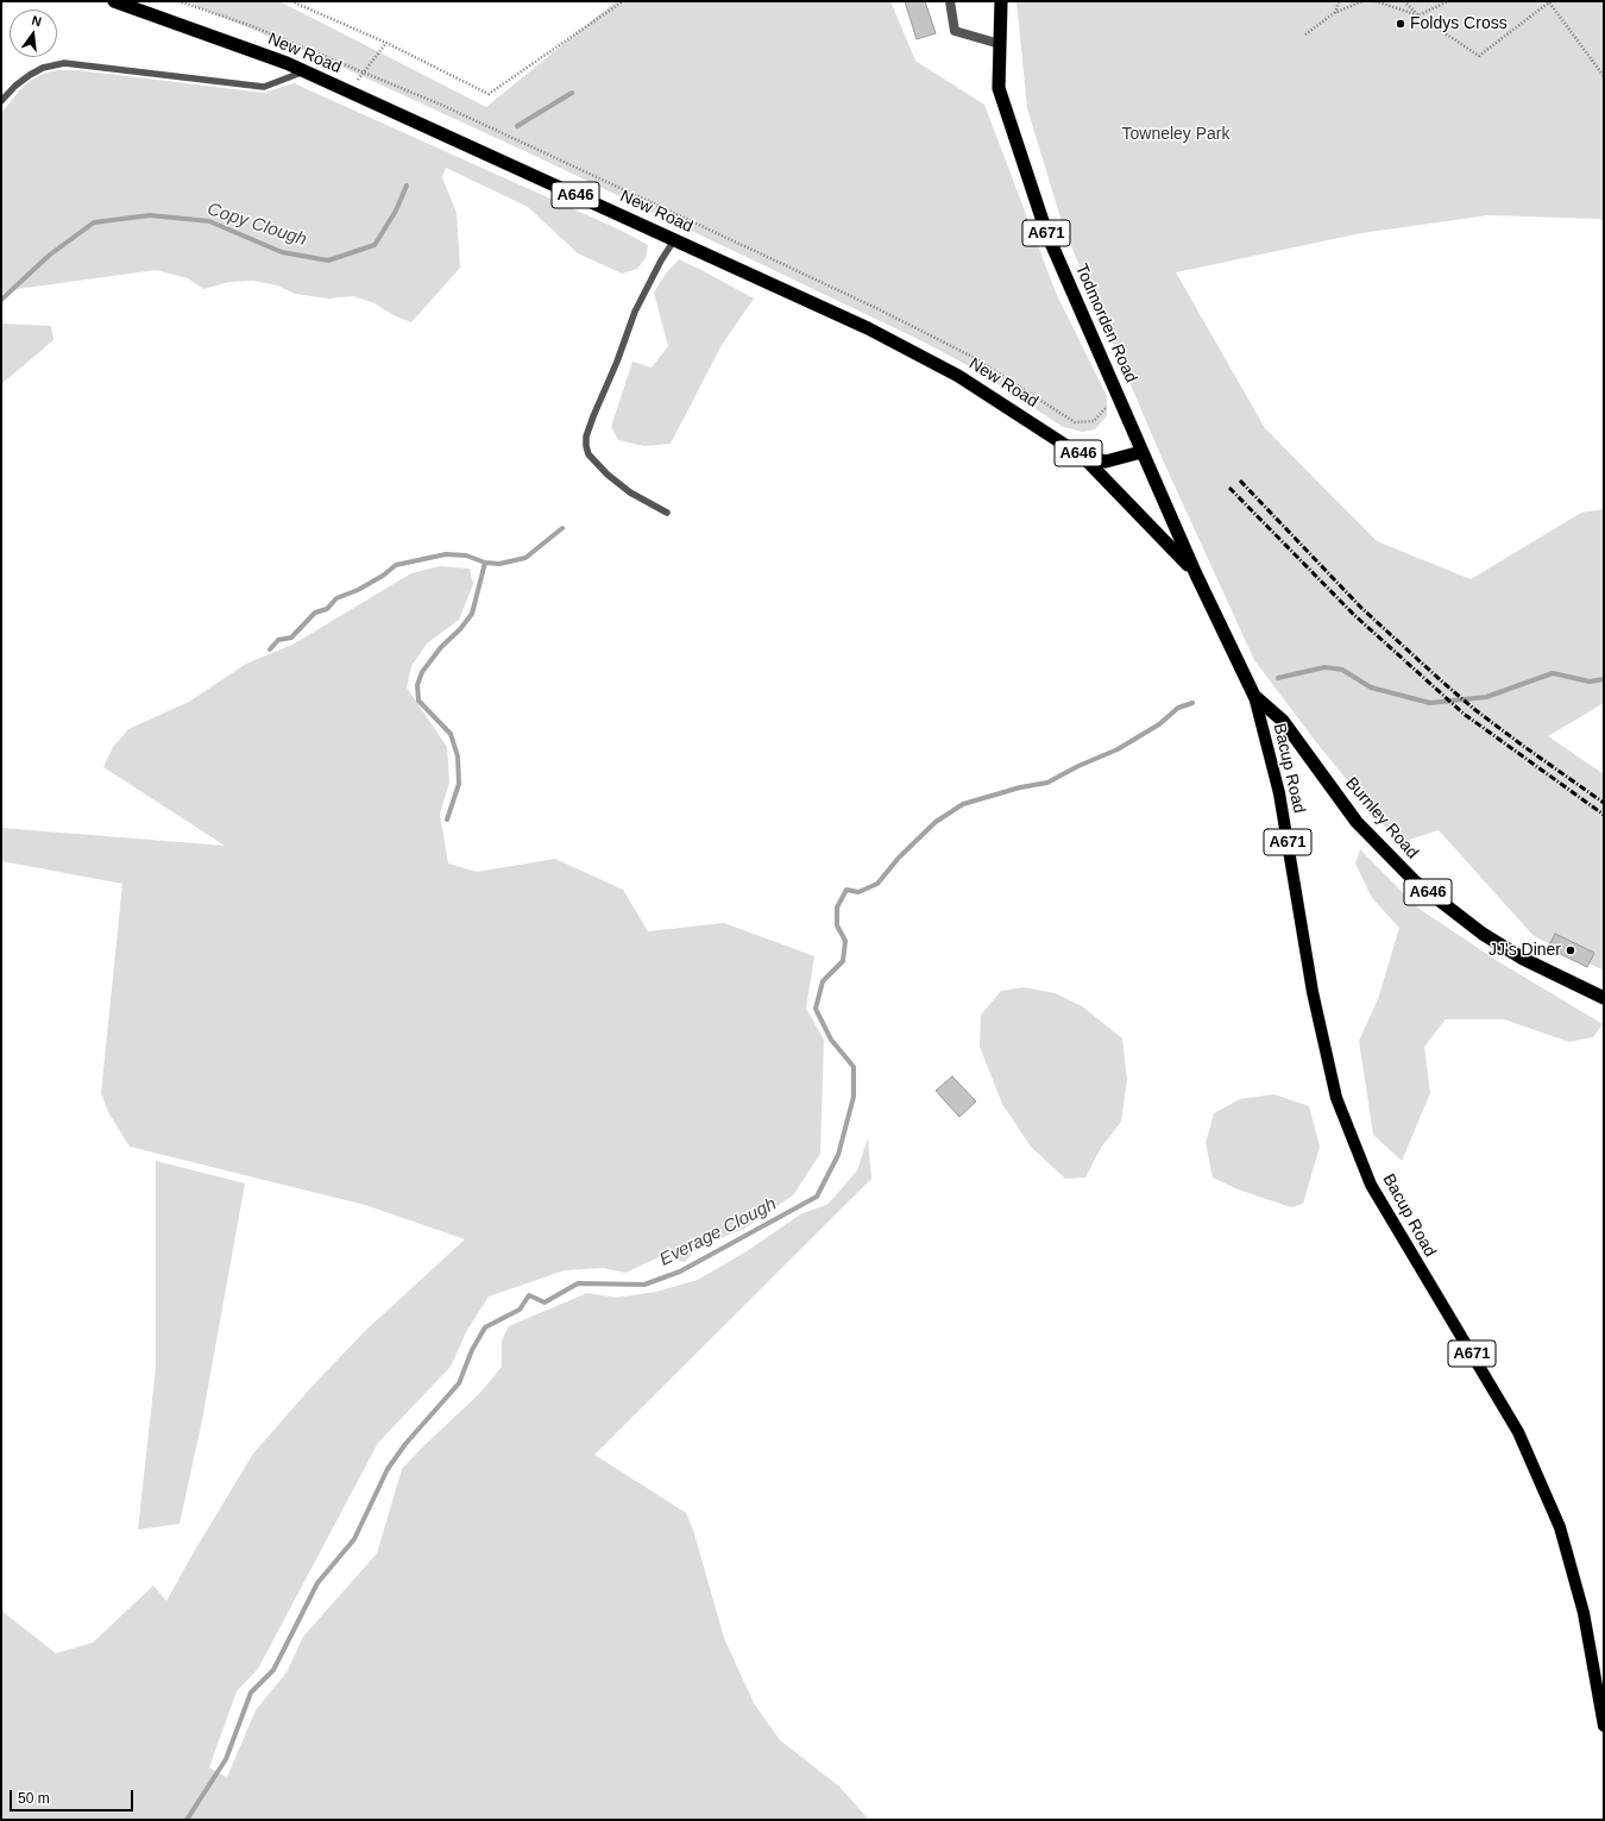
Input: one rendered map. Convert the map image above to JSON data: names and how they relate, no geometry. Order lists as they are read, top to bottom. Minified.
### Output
{"streets":{"highway":["New Road","A646","A671","Todmorden Road","Burnley Road"],"main road":["Bacup Road"]},"crossings":[["New Road","Todmorden Road"],["Todmorden Road","Bacup Road"],["Todmorden Road","Burnley Road"],["Bacup Road","Burnley Road"]],"water":["Copy Clough","Everage Clough"],"parks":["Towneley Park"],"places":["Foldys Cross","JJ's Diner"],"scale_bar":"50 m","north":"top"}
